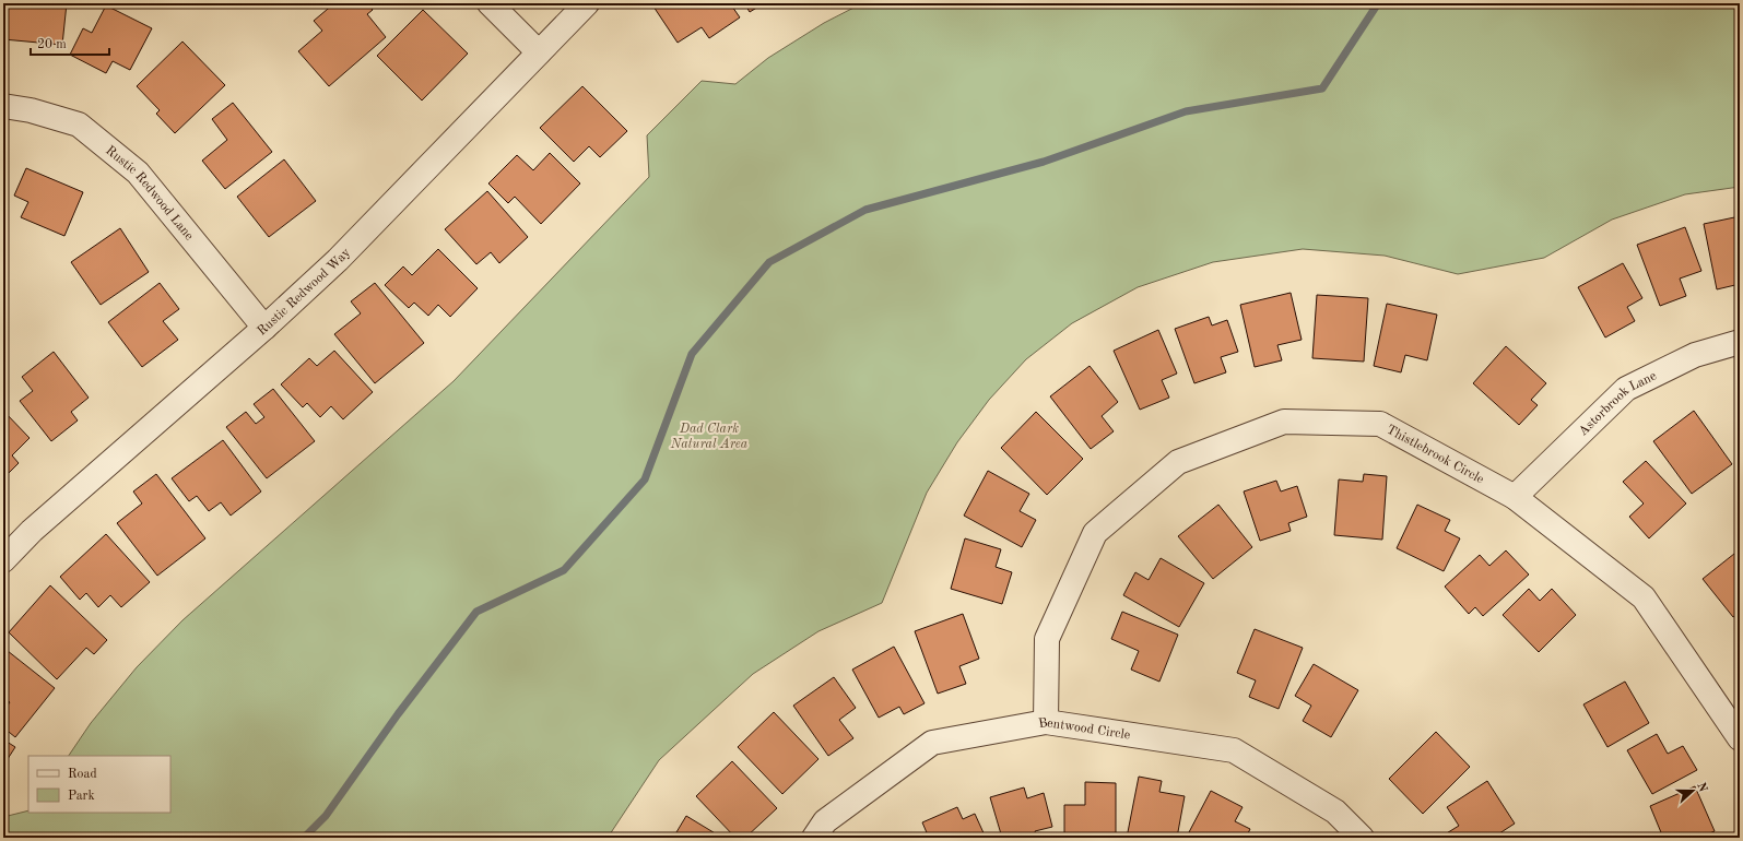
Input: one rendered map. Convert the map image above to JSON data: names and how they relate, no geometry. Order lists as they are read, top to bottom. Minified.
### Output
{"streets":{"street":["Rustic Redwood Lane","Rustic Redwood Way","Astorbrook Lane","Thistlebrook Circle","Bentwood Circle"]},"crossings":[["Rustic Redwood Lane","Rustic Redwood Way"],["Astorbrook Lane","Thistlebrook Circle"],["Thistlebrook Circle","Bentwood Circle"]],"parks":["Dad Clark Natural Area"],"legend":["Road","Park"],"scale_bar":"20 m","north":"right"}
